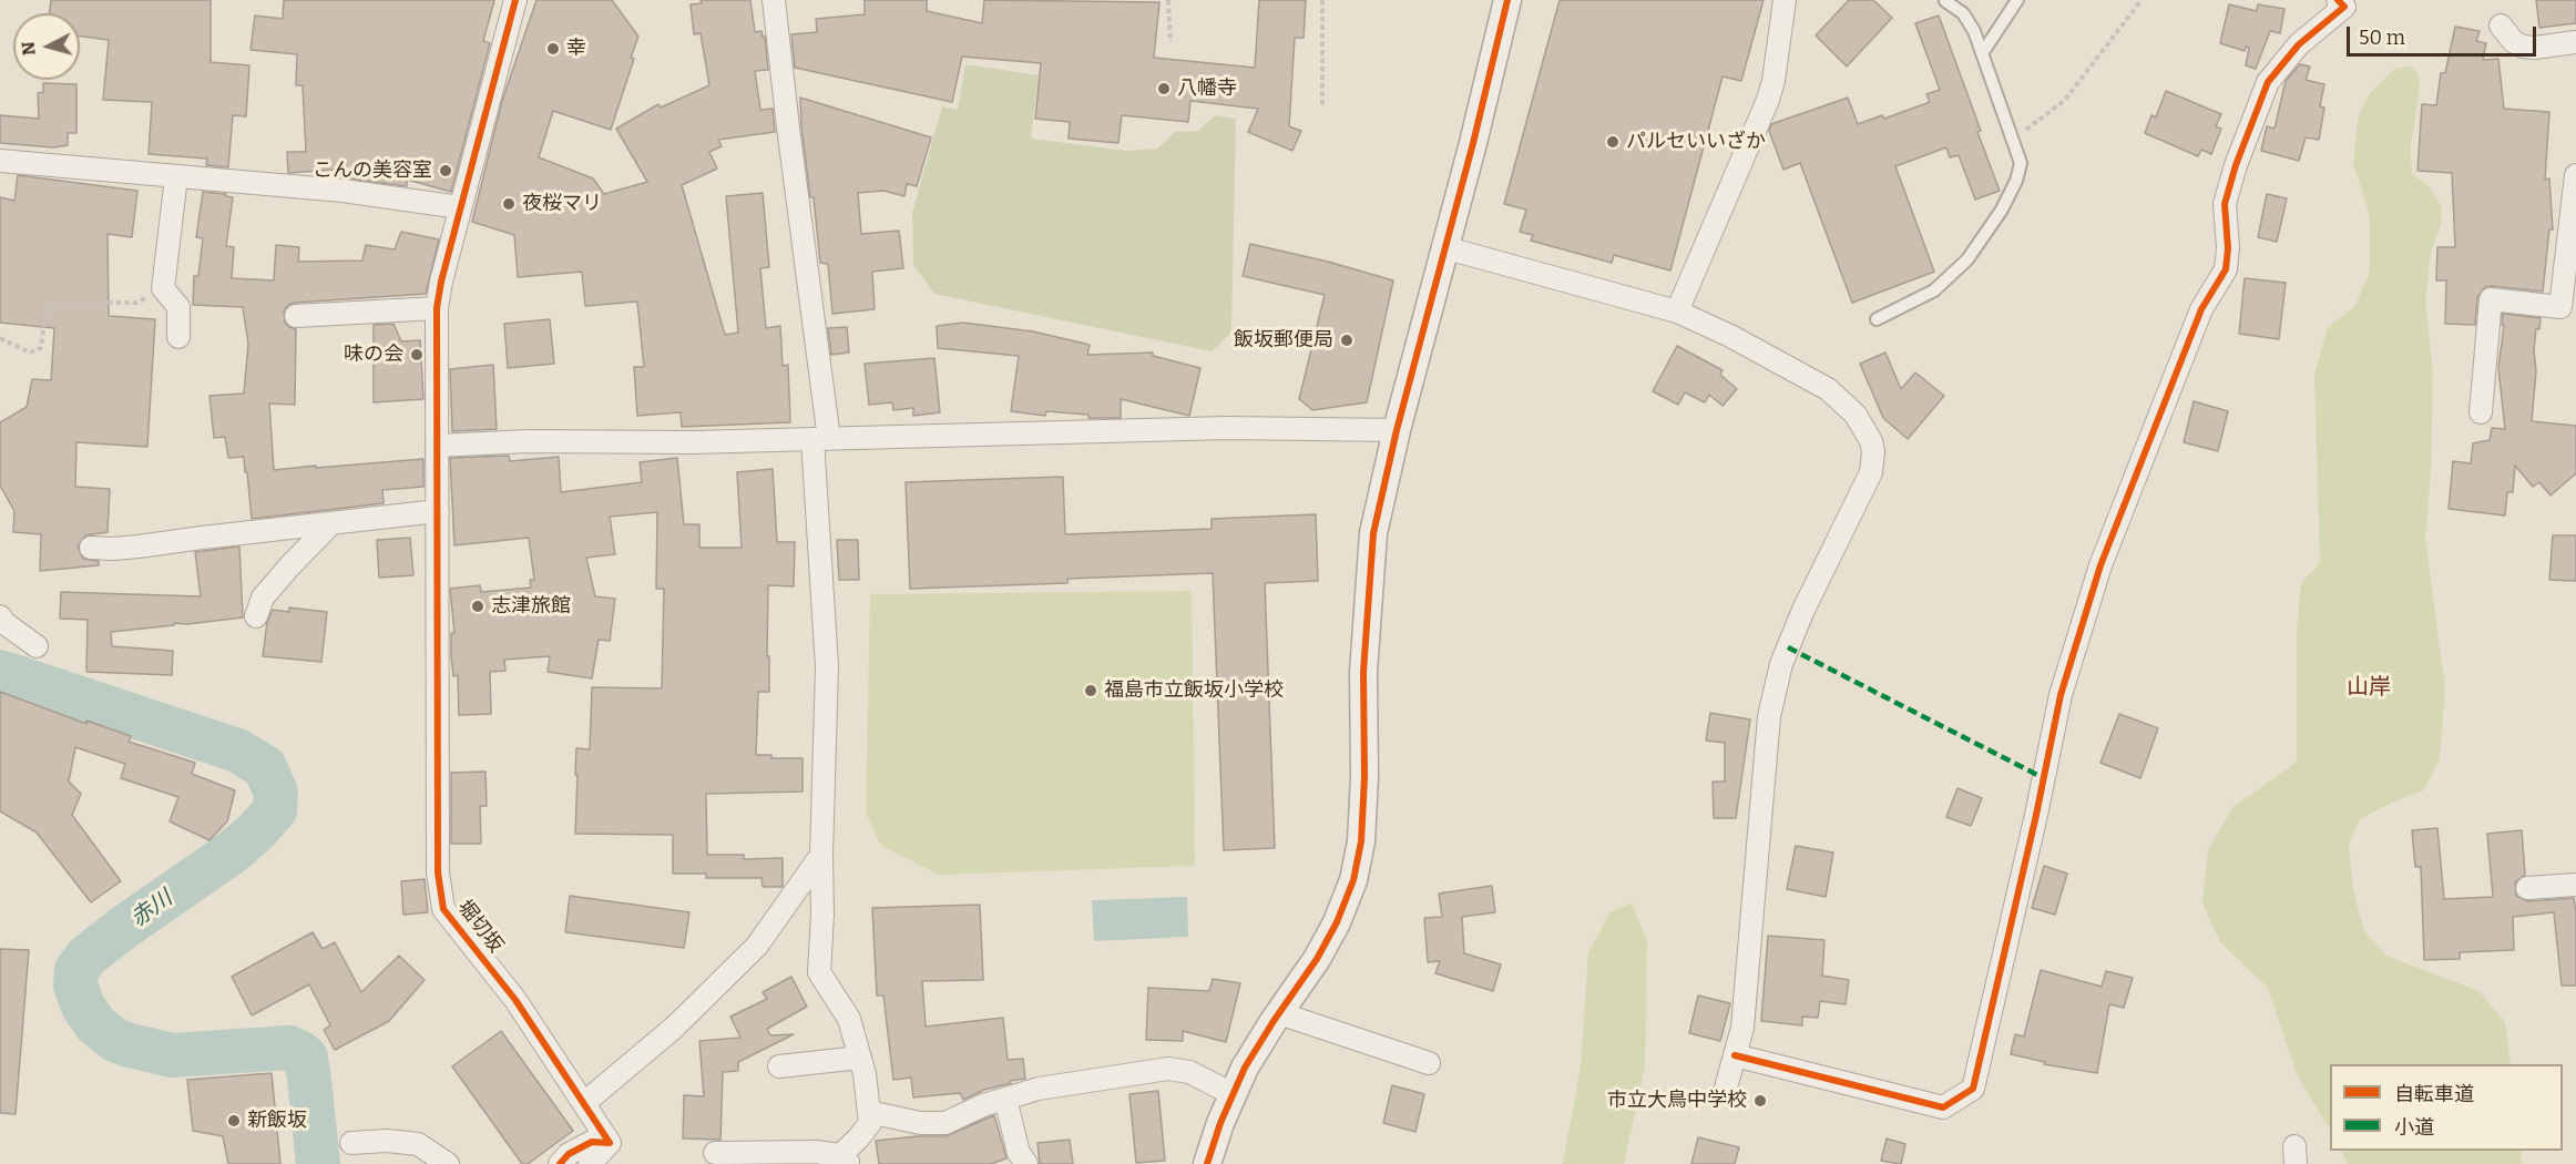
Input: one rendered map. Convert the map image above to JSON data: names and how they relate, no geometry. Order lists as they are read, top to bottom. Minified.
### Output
{"streets":{"street":["堀切坂"]},"districts":["山岸"],"water":["赤川"],"places":["幸","八幡寺","パルセいいざか","こんの美容室","夜桜マリ","飯坂郵便局","味の会","志津旅館","福島市立飯坂小学校","市立大鳥中学校","新飯坂"],"legend":["自転車道","小道"],"scale_bar":"50 m","north":"left"}
